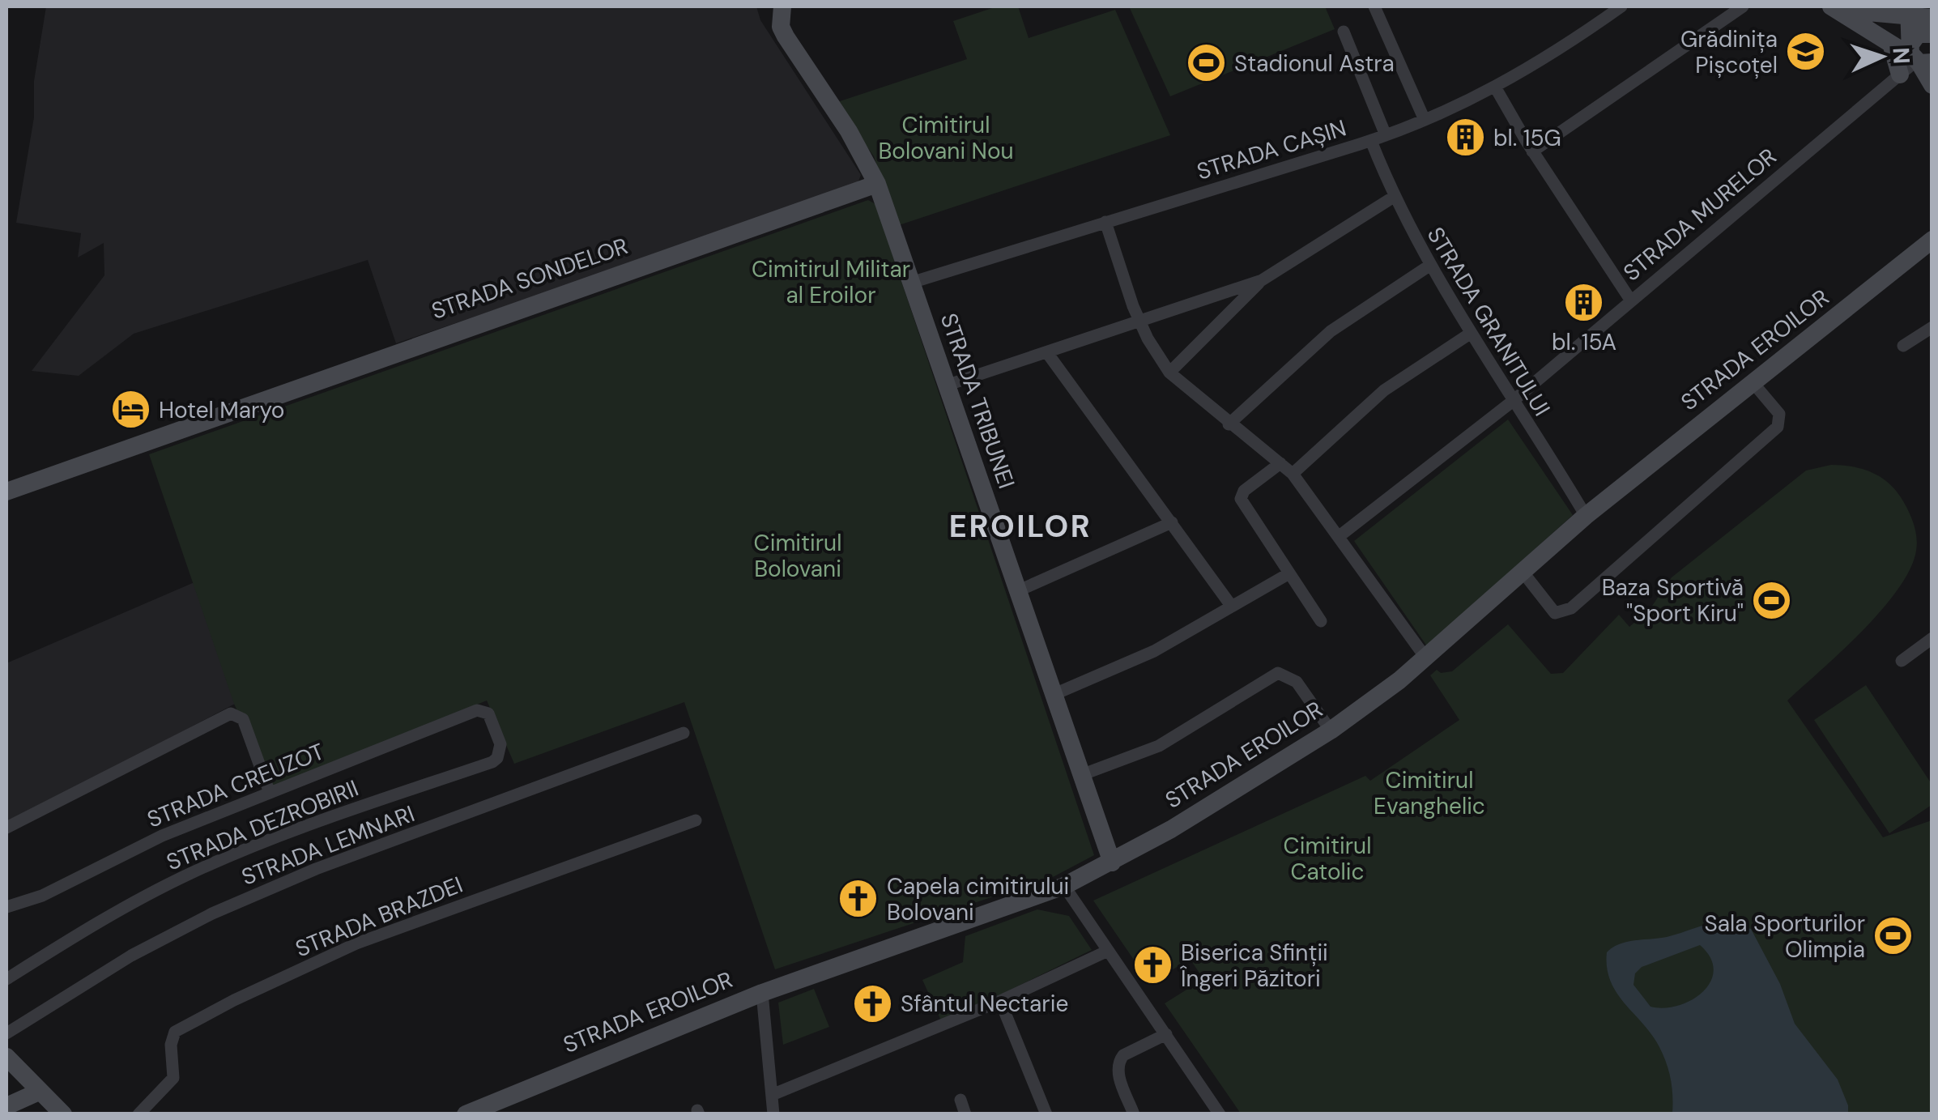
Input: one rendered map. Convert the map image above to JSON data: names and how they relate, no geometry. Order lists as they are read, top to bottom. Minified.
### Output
{"streets":{"street":["STRADA CAȘIN","STRADA MURELOR","STRADA SONDELOR","STRADA GRANITULUI","STRADA EROILOR","STRADA TRIBUNEI","STRADA CREUZOT","STRADA DEZROBIRII","STRADA LEMNARI","STRADA BRAZDEI"]},"crossings":[["STRADA CAȘIN","STRADA GRANITULUI"],["STRADA CAȘIN","STRADA TRIBUNEI"],["STRADA MURELOR","STRADA GRANITULUI"],["STRADA SONDELOR","STRADA TRIBUNEI"],["STRADA GRANITULUI","STRADA EROILOR"],["STRADA EROILOR","STRADA TRIBUNEI"],["STRADA CREUZOT","STRADA DEZROBIRII"]],"districts":["EROILOR"],"parks":["Cimitirul Bolovani Nou","Cimitirul Militar al Eroilor","Cimitirul Bolovani","Cimitirul Evanghelic","Cimitirul Catolic"],"places":{"school or university":["Grădinița Pișcoțel"],"sports":["Stadionul Astra","Baza Sportivă \"Sport Kiru\"","Sala Sporturilor Olimpia"],"building":["bl. 15G","bl. 15A"],"hotel":["Hotel Maryo"],"church":["Capela cimitirului Bolovani","Biserica Sfinții Îngeri Păzitori","Sfântul Nectarie"]},"north":"right"}
